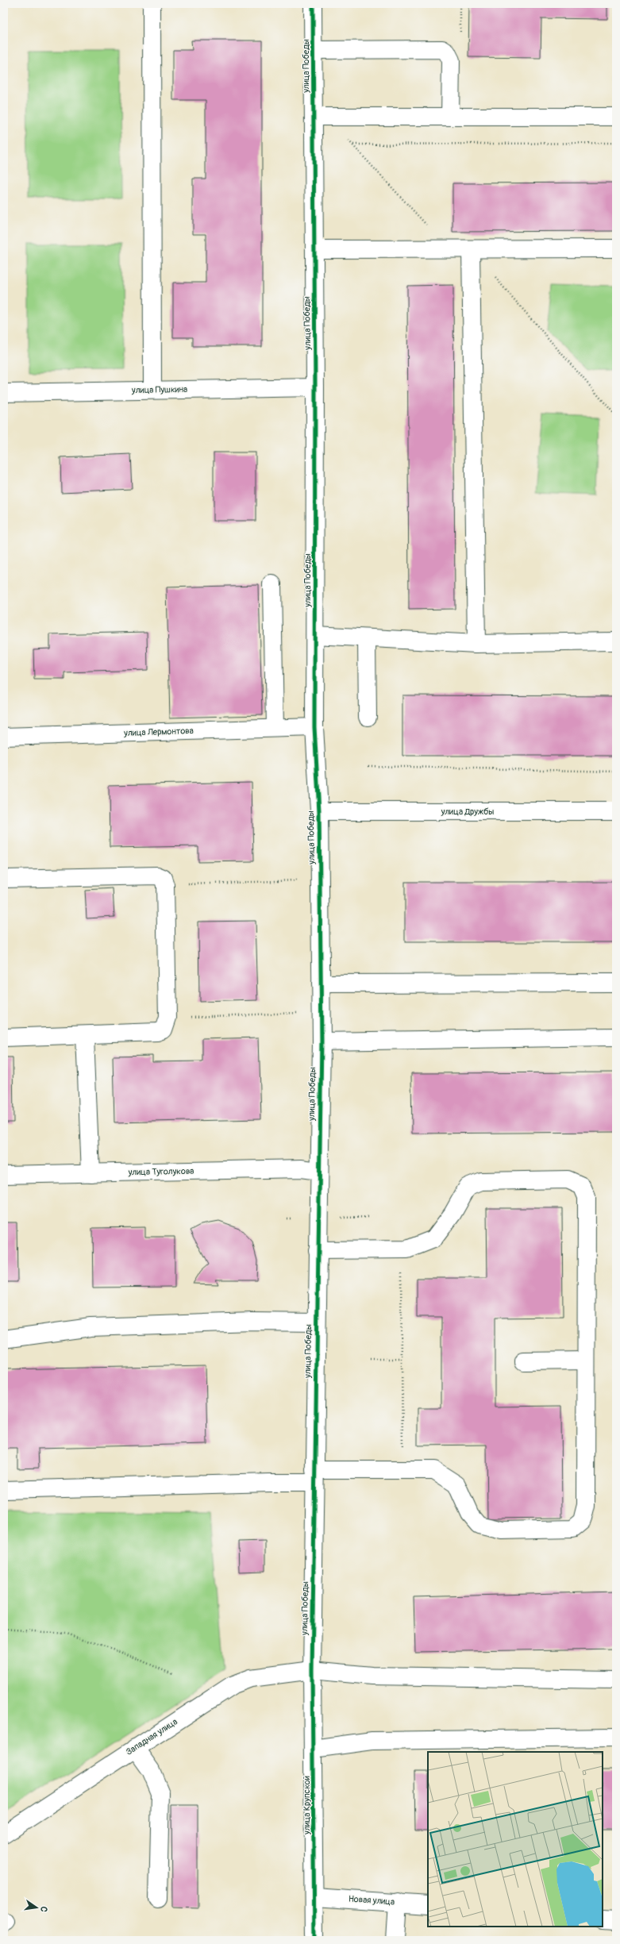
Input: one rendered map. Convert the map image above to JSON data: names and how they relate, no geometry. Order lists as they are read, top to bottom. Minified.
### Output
{"streets":{"street":["улица Победы","улица Пушкина","улица Лермонтова","улица Дружбы","улица Туголукова","Западная улица","улица Крупской","Новая улица"]},"crossings":[["улица Победы","улица Пушкина"],["улица Победы","улица Лермонтова"],["улица Победы","улица Дружбы"],["улица Победы","улица Туголукова"],["улица Победы","Западная улица"],["улица Победы","улица Крупской"],["Западная улица","улица Крупской"],["улица Крупской","Новая улица"]],"north":"right"}
